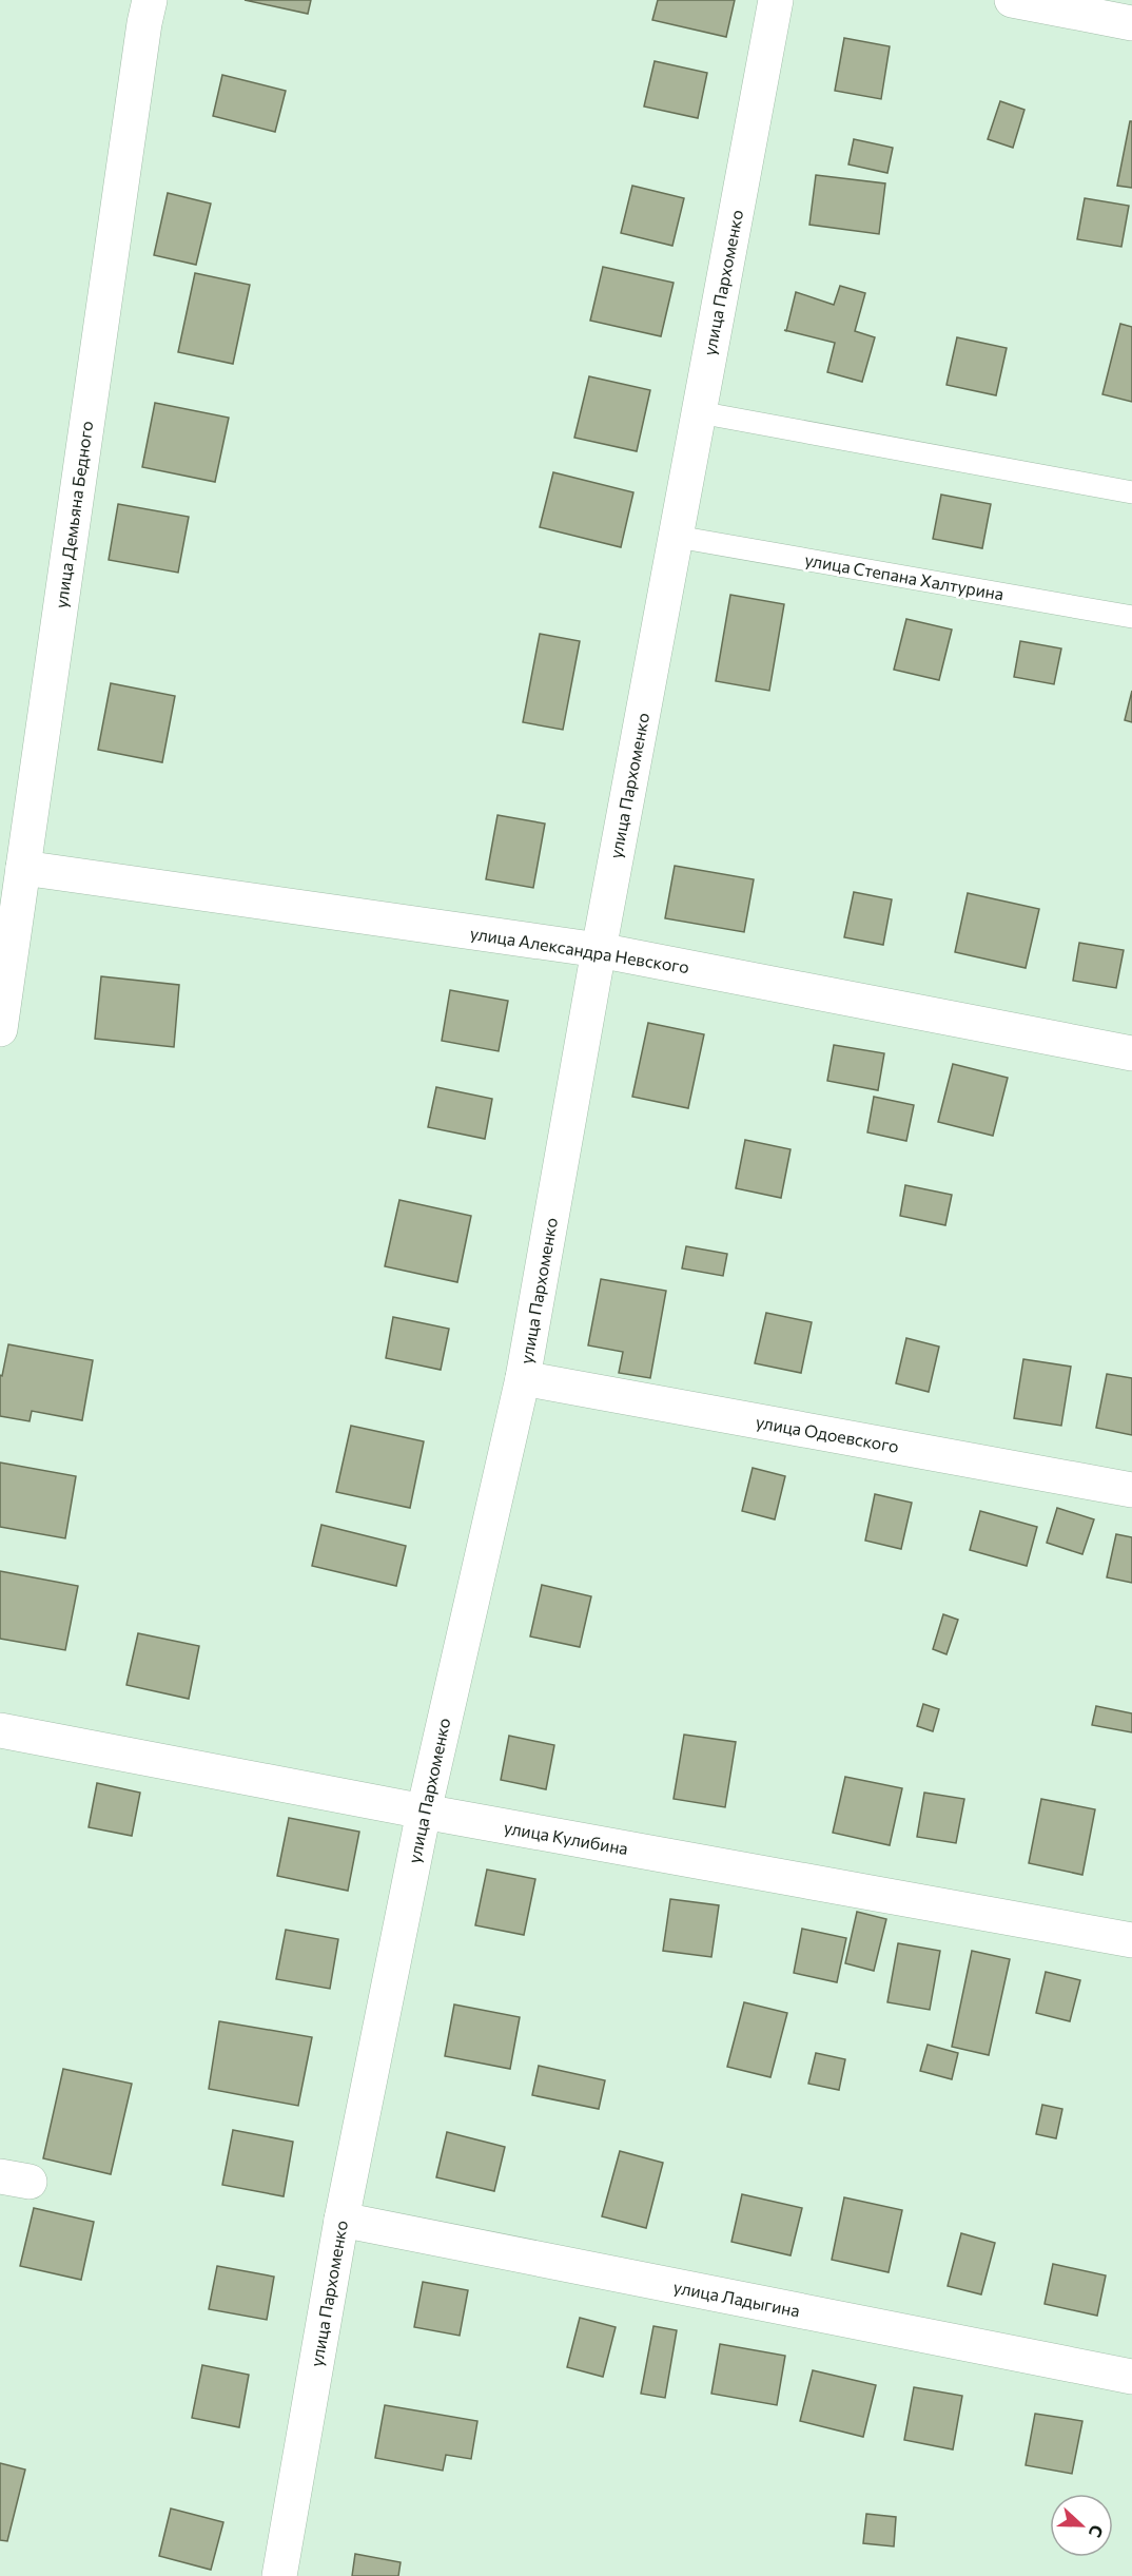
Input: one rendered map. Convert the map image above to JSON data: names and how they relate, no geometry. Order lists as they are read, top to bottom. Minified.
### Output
{"streets":{"street":["улица Пархоменко","улица Демьяна Бедного","улица Александра Невского","улица Одоевского","улица Кулибина","улица Ладыгина"],"lane":["улица Степана Халтурина"]},"crossings":[["улица Пархоменко","улица Степана Халтурина"],["улица Пархоменко","улица Александра Невского"],["улица Пархоменко","улица Одоевского"],["улица Пархоменко","улица Кулибина"],["улица Пархоменко","улица Ладыгина"],["улица Демьяна Бедного","улица Александра Невского"]],"north":"right"}
